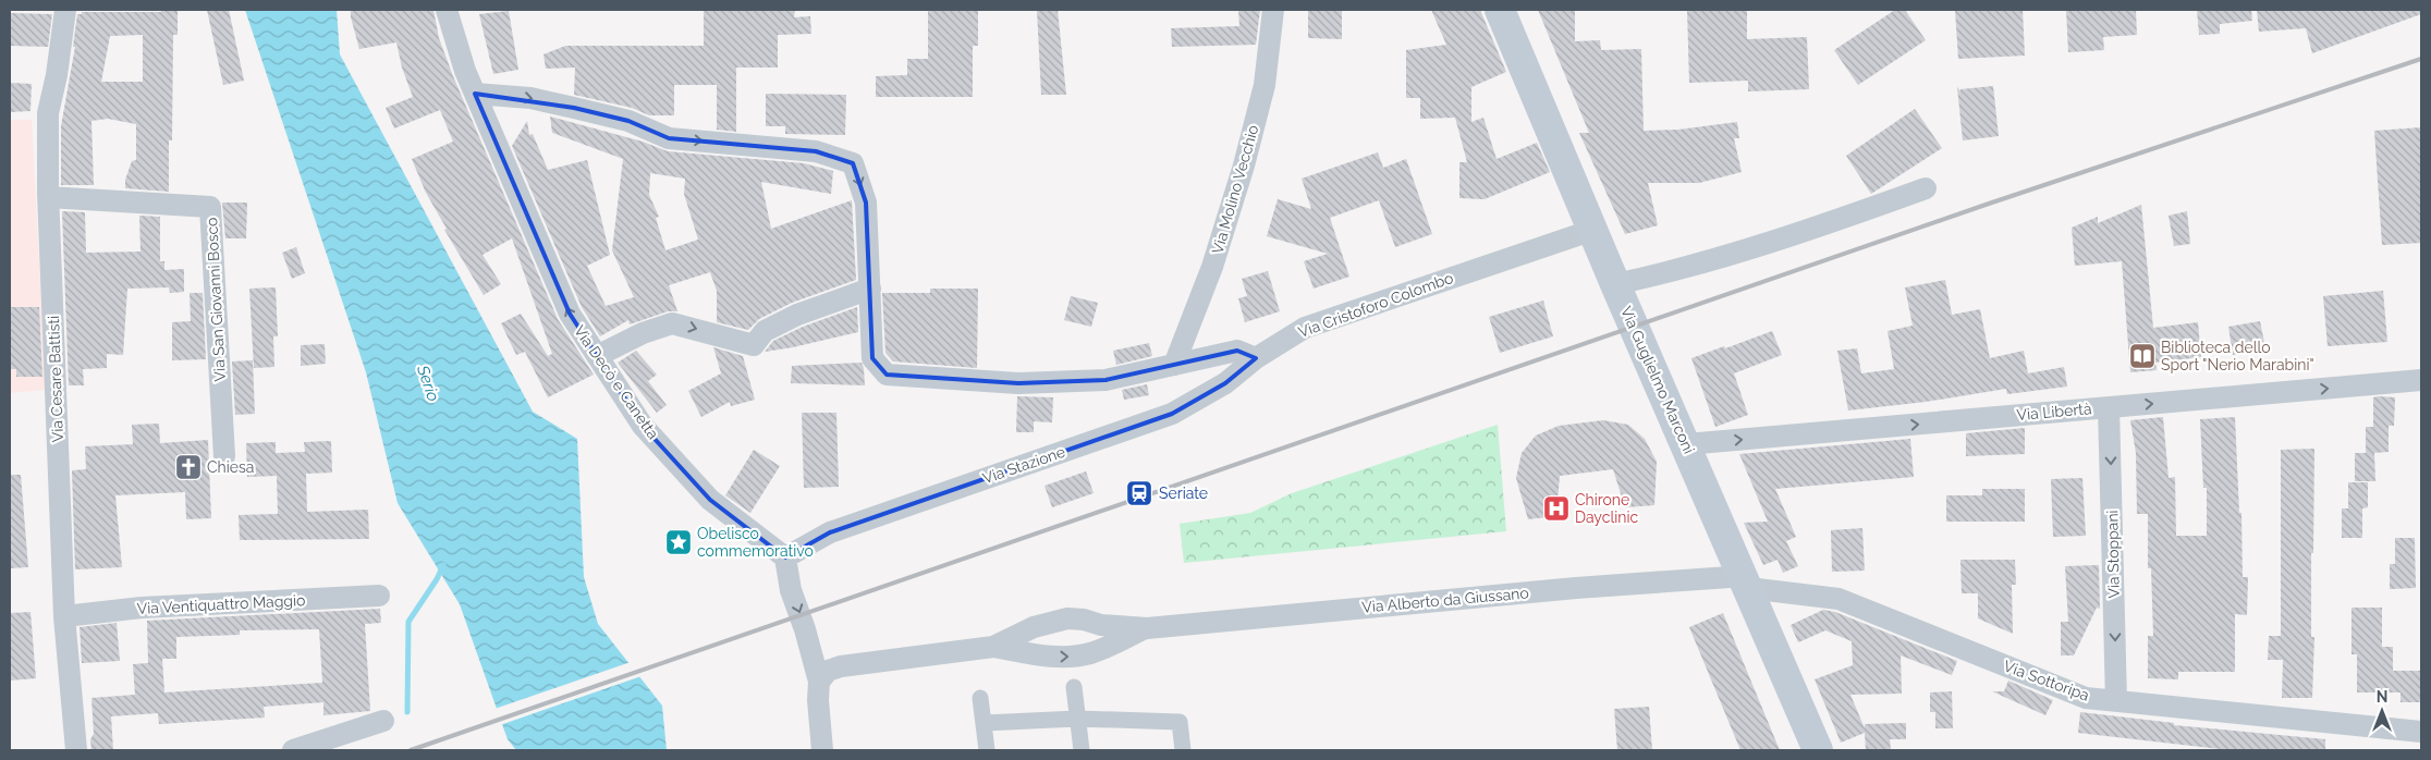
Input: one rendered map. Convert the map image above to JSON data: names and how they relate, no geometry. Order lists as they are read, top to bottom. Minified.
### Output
{"streets":{"main road":["Via Guglielmo Marconi"],"street":["Via Molino Vecchio","Via San Giovanni Bosco","Via Cristoforo Colombo","Via Cesare Battisti","Via Decò e Canetta","Via Libertà","Via Stazione","Via Stoppani","Via Alberto da Giussano","Via Ventiquattro Maggio","Via Sottoripa"]},"crossings":[["Via San Giovanni Bosco","Via Cesare Battisti"],["Via Cristoforo Colombo","Via Guglielmo Marconi"],["Via Cristoforo Colombo","Via Stazione"],["Via Cesare Battisti","Via Ventiquattro Maggio"],["Via Guglielmo Marconi","Via Libertà"],["Via Guglielmo Marconi","Via Alberto da Giussano"],["Via Guglielmo Marconi","Via Sottoripa"],["Via Decò e Canetta","Via Stazione"],["Via Libertà","Via Stoppani"],["Via Stoppani","Via Sottoripa"],["Via Alberto da Giussano","Via Sottoripa"]],"one_way":["Via Decò e Canetta","Via Libertà","Via Stoppani"],"water":["Serio"],"places":{"library":["Biblioteca dello Sport \"Nerio Marabini\""],"church":["Chiesa"],"station":["Seriate"],"hospital":["Chirone Dayclinic"],"place":["Obelisco commemorativo"]},"north":"top"}
